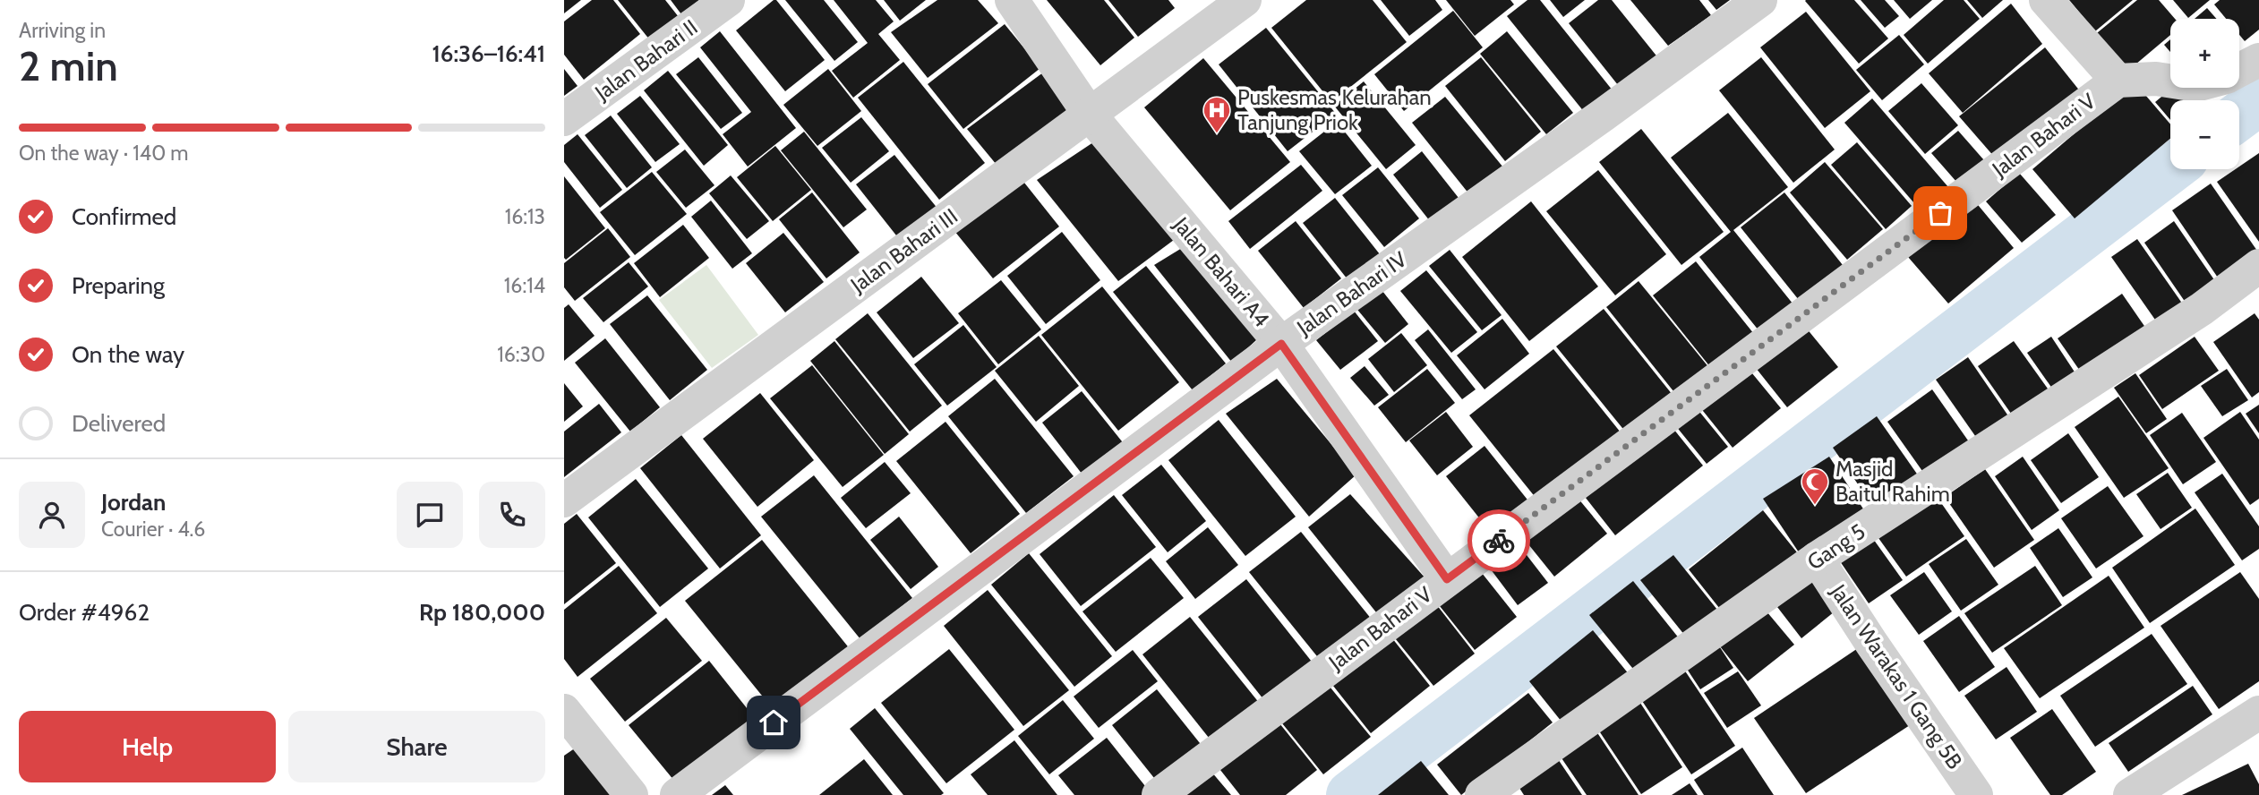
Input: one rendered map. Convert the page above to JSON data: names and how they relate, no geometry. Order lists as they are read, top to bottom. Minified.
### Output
{"streets":{"street":["Jalan Bahari II","Jalan Bahari V","Jalan Bahari III","Jalan Bahari A4","Jalan Bahari IV","Gang 5","Jalan Warakas 1 Gang 5B"]},"crossings":[["Jalan Bahari V","Jalan Bahari A4"],["Jalan Bahari III","Jalan Bahari A4"],["Jalan Bahari A4","Jalan Bahari IV"],["Gang 5","Jalan Warakas 1 Gang 5B"]],"places":{"hospital":["Puskesmas Kelurahan Tanjung Priok"],"mosque":["Masjid Baitul Rahim"]},"page":{"heading":["2 min","Arriving in","16:36–16:41"],"panel":["Jordan","Courier · 4.6","Order #4962","Rp 180,000"],"map_buttons":["+","−"],"bar":"On the way · 140 m","list":[["Confirmed","16:13"],["Preparing","16:14"],["On the way","16:30"],"Delivered"],"buttons":["Help","Share"]}}
